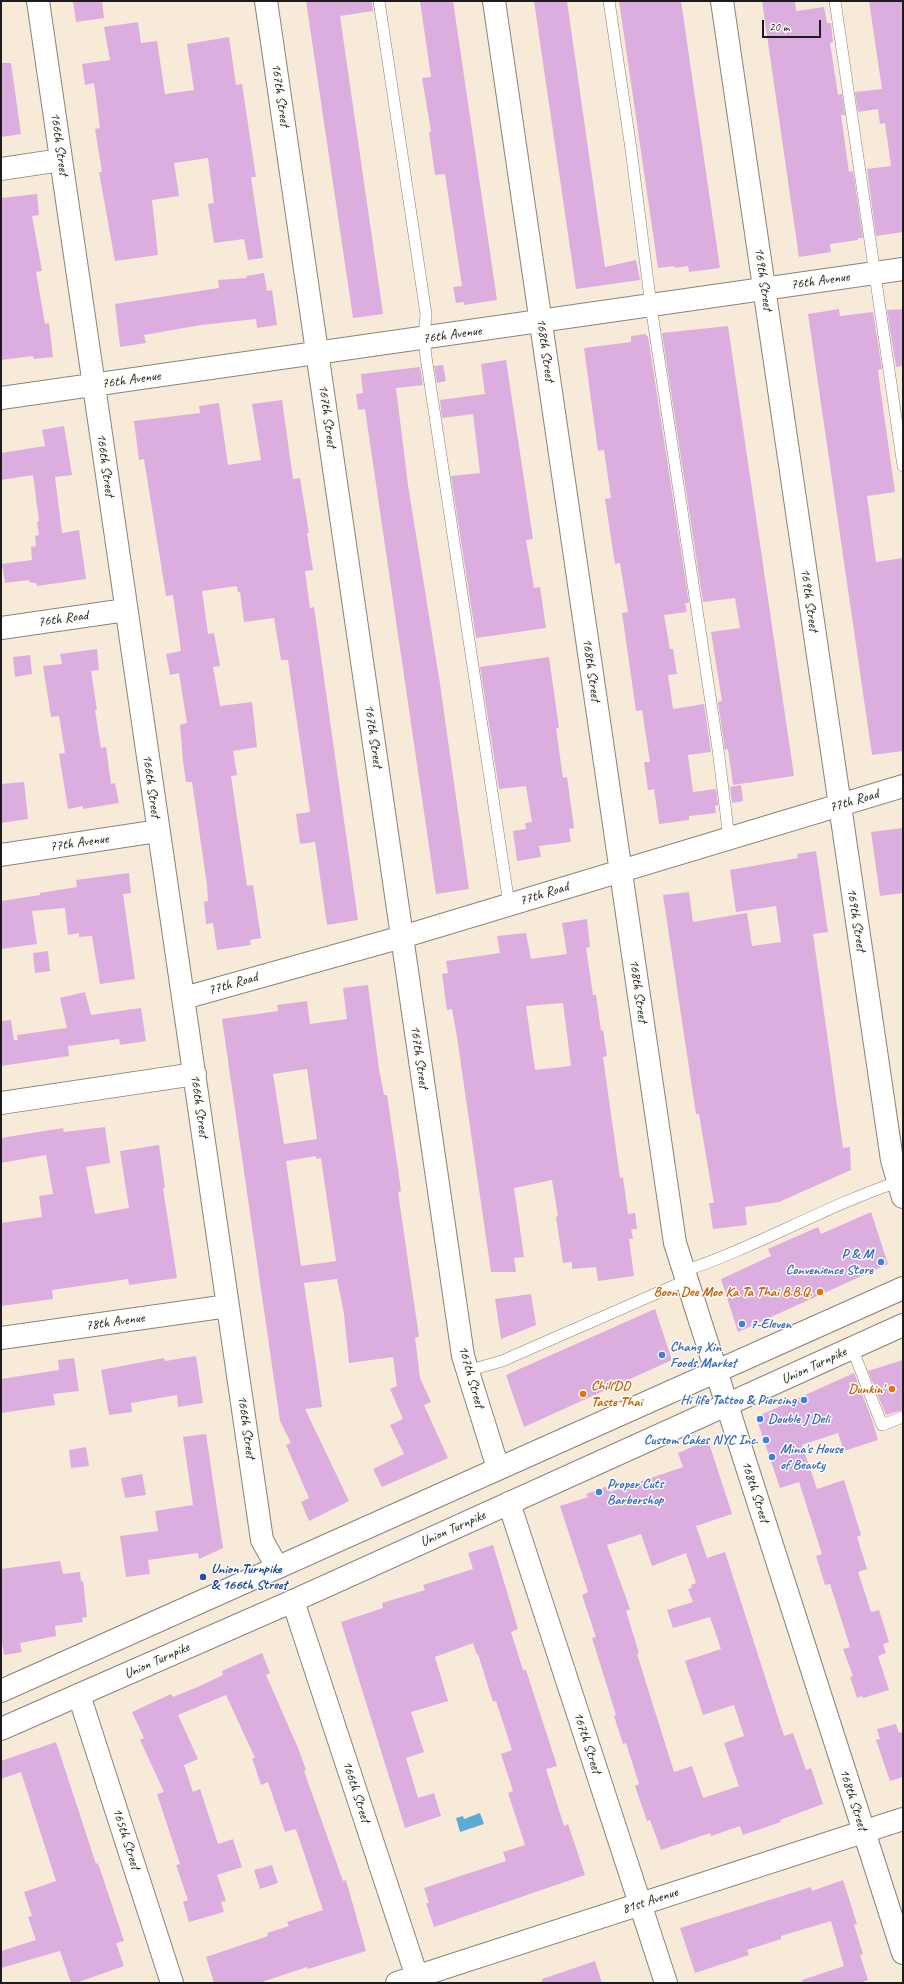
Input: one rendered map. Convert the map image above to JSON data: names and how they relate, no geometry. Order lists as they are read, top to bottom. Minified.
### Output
{"streets":{"street":["167th Street","166th Street","169th Street","76th Avenue","168th Street","76th Road","77th Road","77th Avenue","78th Avenue","Union Turnpike","165th Street","81st Avenue"]},"crossings":[["167th Street","76th Avenue"],["167th Street","77th Road"],["167th Street","Union Turnpike"],["167th Street","81st Avenue"],["166th Street","76th Avenue"],["166th Street","76th Road"],["166th Street","77th Road"],["166th Street","77th Avenue"],["166th Street","78th Avenue"],["166th Street","Union Turnpike"],["166th Street","81st Avenue"],["169th Street","76th Avenue"],["169th Street","77th Road"],["76th Avenue","168th Street"],["168th Street","77th Road"],["168th Street","Union Turnpike"],["168th Street","81st Avenue"],["Union Turnpike","165th Street"]],"places":["P & M Convenience Store","Boon Dee Moo Ka Ta Thai B.B.Q.","7-Eleven","Chang Xin Foods Market","Dunkin'","Chill'DD Taste Thai","Hi life Tattoo & Piercing","Double J Deli","Custom Cakes NYC Inc.","Mina's House of Beauty","Proper Cuts Barbershop","Union Turnpike & 166th Street"],"scale_bar":"20 m"}
